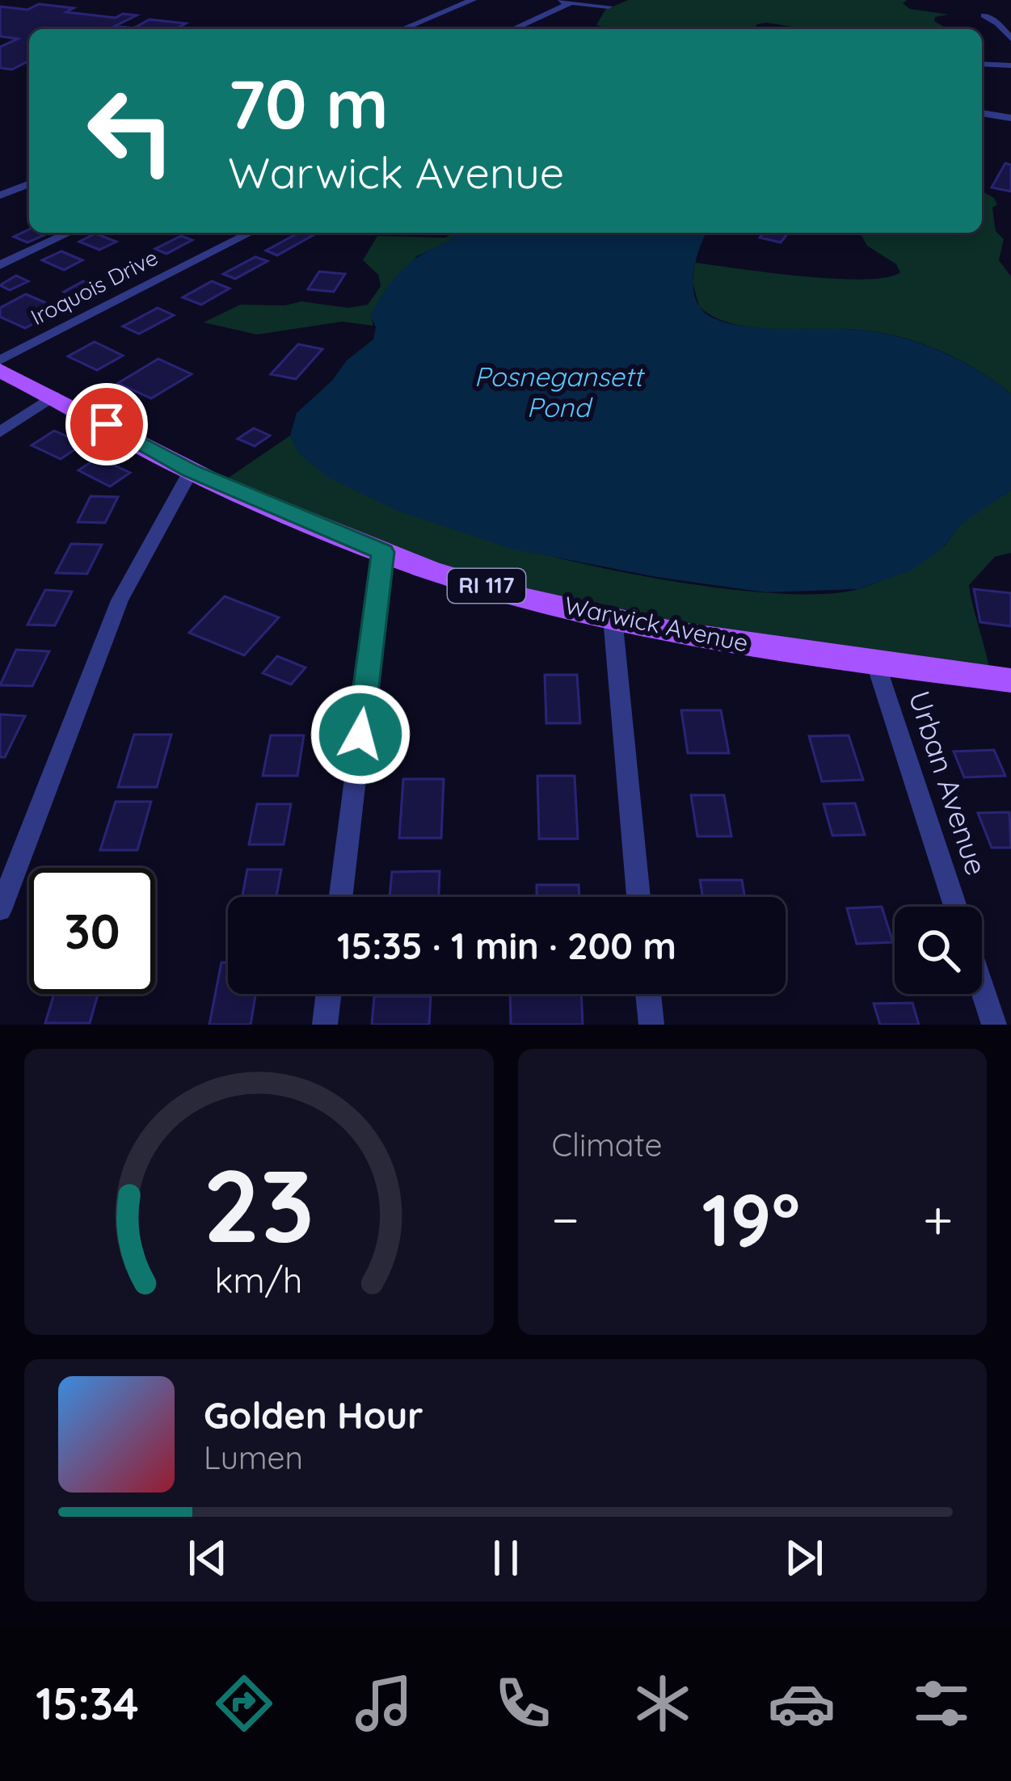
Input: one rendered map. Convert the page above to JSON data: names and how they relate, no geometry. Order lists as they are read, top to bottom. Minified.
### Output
{"streets":{"main road":["RI 117","Warwick Avenue"],"street":["Iroquois Drive","Urban Avenue"]},"crossings":[["Warwick Avenue","Urban Avenue"]],"water":["Posnegansett Pond"],"page":{"turn":["70 m","Warwick Avenue"],"limit":"30","trip":"15:35 · 1 min · 200 m","tile":"Climate","heat":["−","19°","+"],"song":["Golden Hour","Lumen"],"tabs":"15:34","gauge":["23","km/h"]}}
